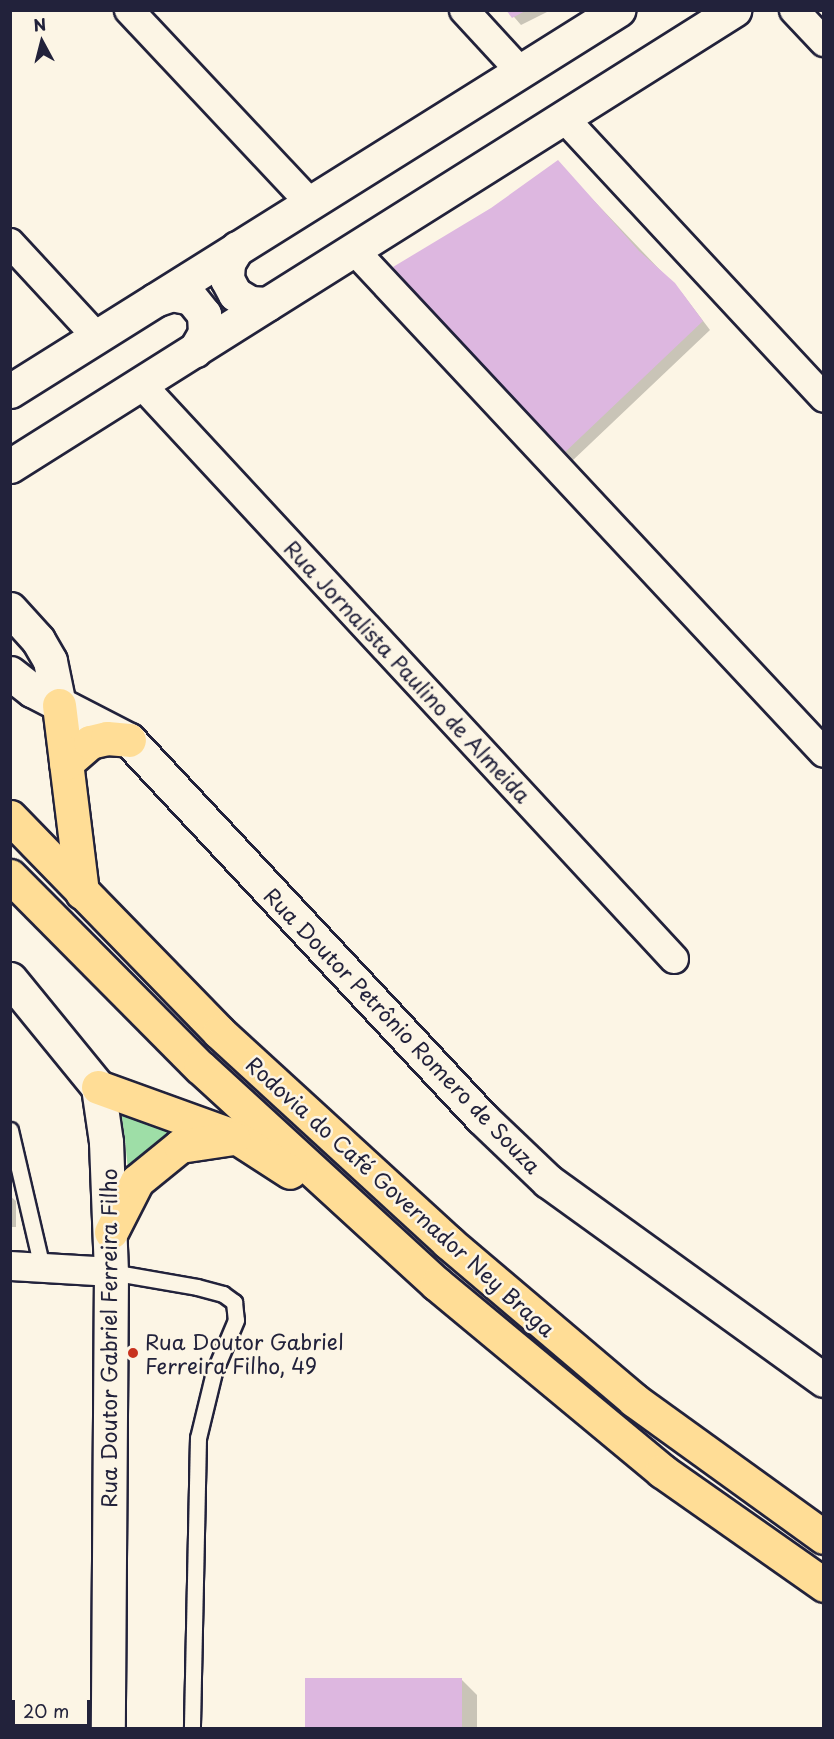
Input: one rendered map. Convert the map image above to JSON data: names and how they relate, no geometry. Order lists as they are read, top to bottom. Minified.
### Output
{"streets":{"highway":["Rodovia do Café Governador Ney Braga"],"main road":["Rua Doutor Petrônio Romero de Souza","Rua Doutor Gabriel Ferreira Filho"],"street":["Rua Jornalista Paulino de Almeida"]},"places":["Rua Doutor Gabriel Ferreira Filho, 49"],"scale_bar":"20 m","north":"top"}
